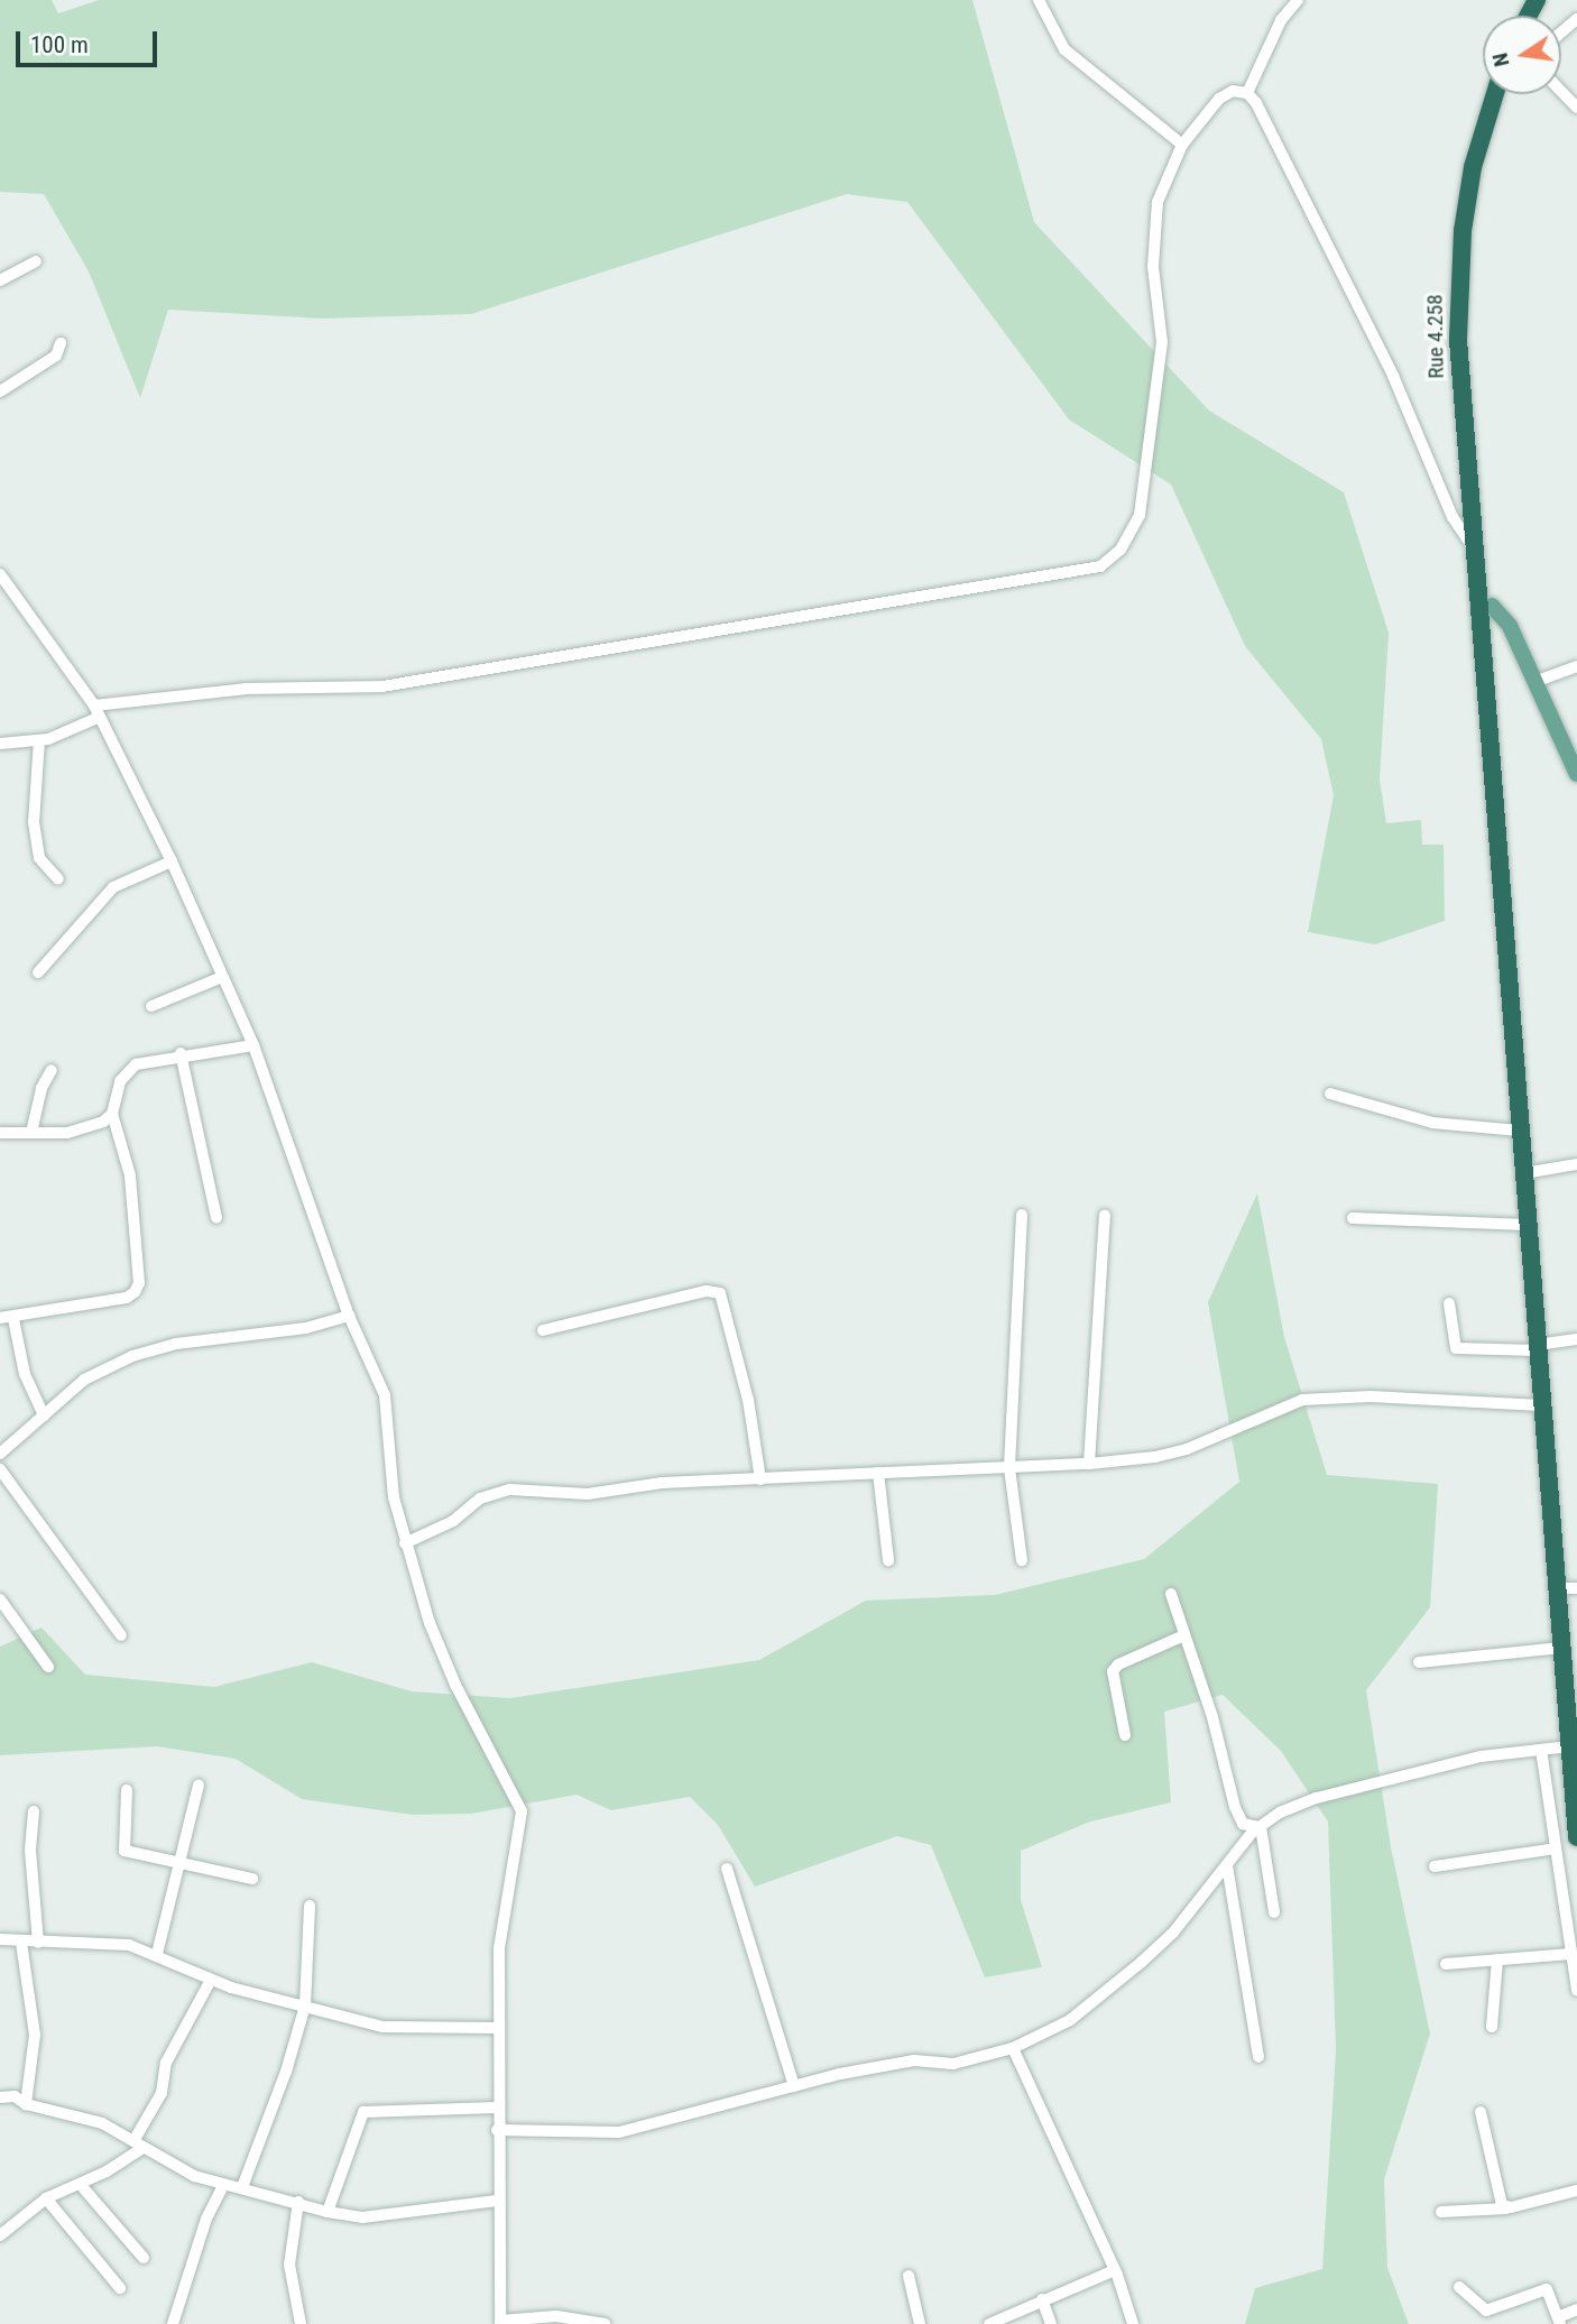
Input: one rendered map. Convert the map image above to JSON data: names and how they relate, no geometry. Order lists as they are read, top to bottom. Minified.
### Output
{"streets":{"highway":["Rue 4.258"]},"scale_bar":"100 m","north":"left"}
